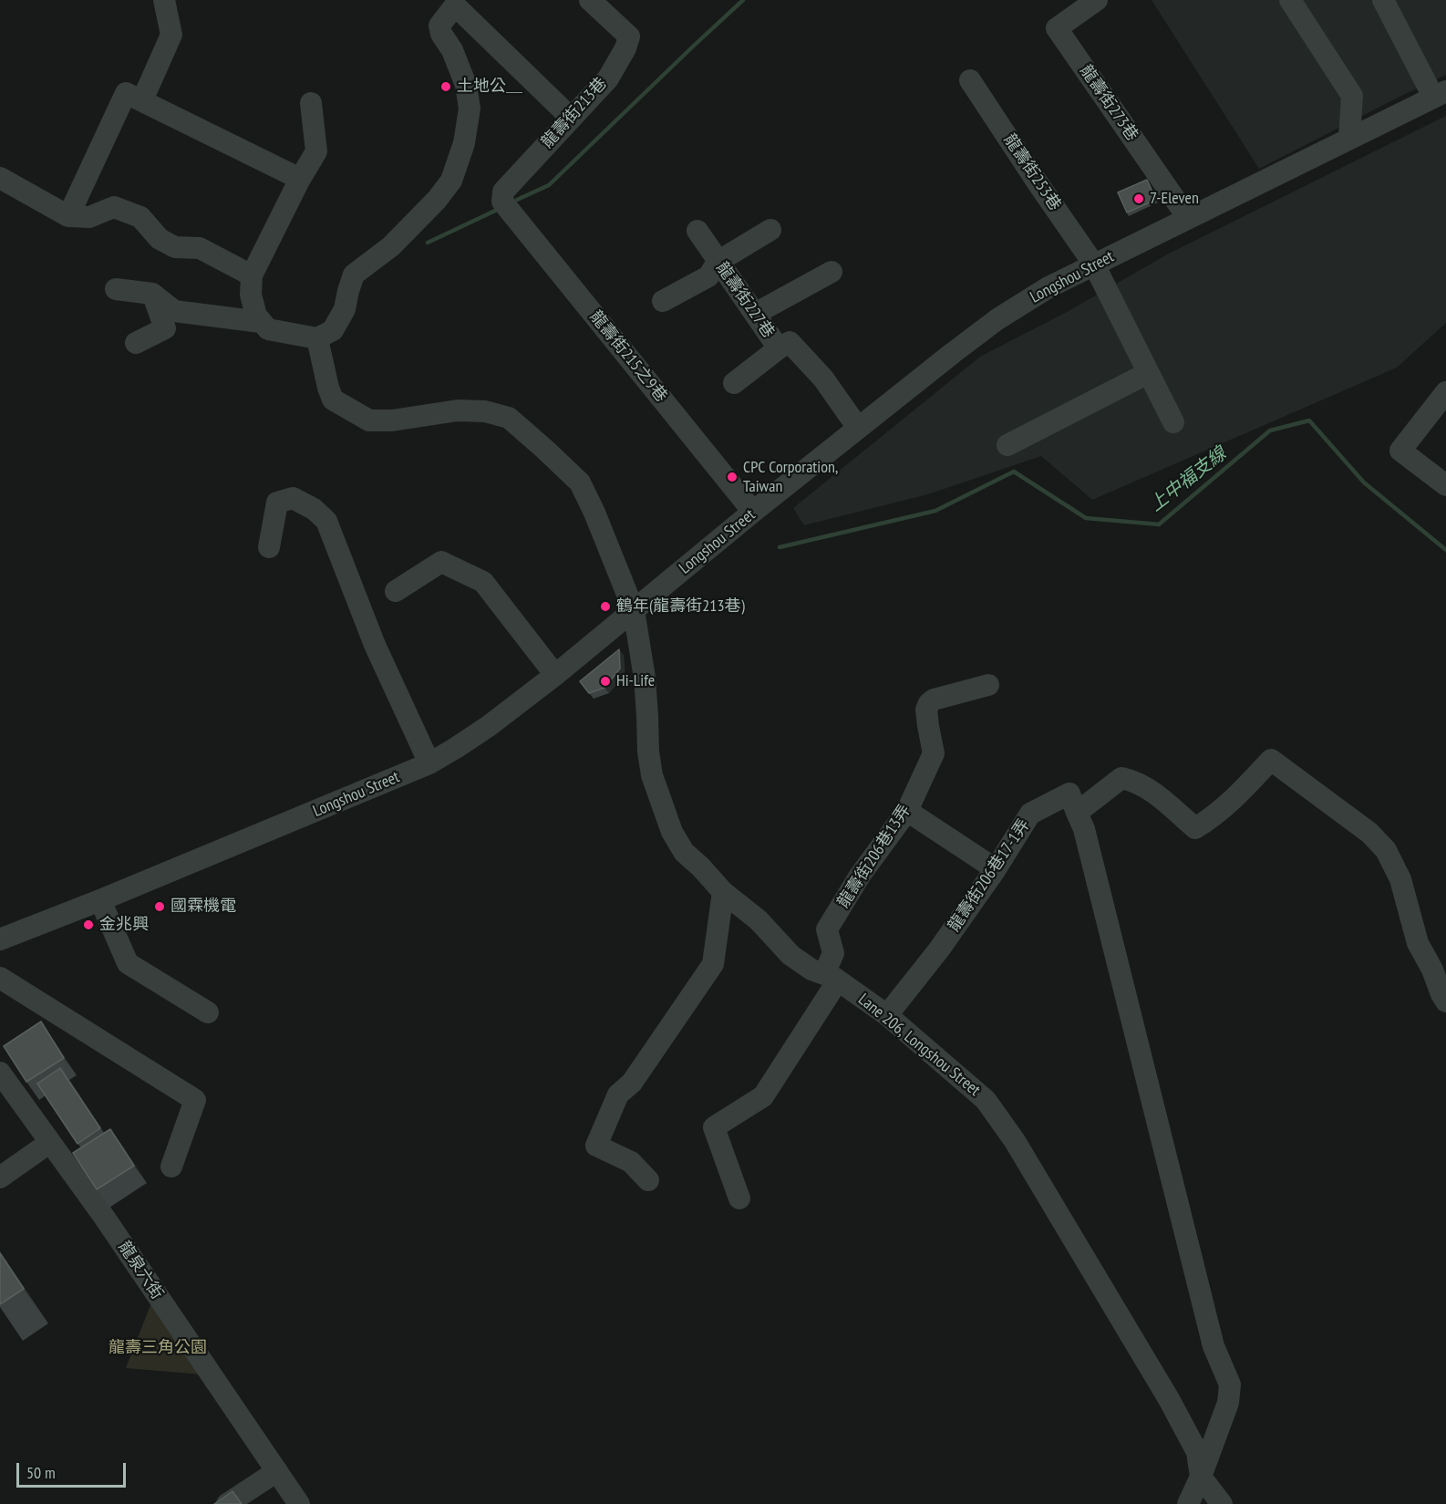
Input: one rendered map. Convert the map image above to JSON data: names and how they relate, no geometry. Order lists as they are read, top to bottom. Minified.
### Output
{"streets":{"street":["龍壽街273巷","龍壽街213巷","龍壽街253巷","Longshou Street","龍壽街227巷","龍壽街215之9巷","龍壽街206巷13弄","龍壽街206巷17-1弄","Lane 206, Longshou Street","龍泉六街"]},"crossings":[["龍壽街273巷","Longshou Street"],["龍壽街213巷","龍壽街215之9巷"],["龍壽街253巷","Longshou Street"],["Longshou Street","龍壽街227巷"],["Longshou Street","龍壽街215之9巷"],["Longshou Street","Lane 206, Longshou Street"],["龍壽街206巷13弄","Lane 206, Longshou Street"],["龍壽街206巷17-1弄","Lane 206, Longshou Street"]],"water":["上中福支線"],"parks":["龍壽三角公園"],"places":["土地公＿","7-Eleven","CPC Corporation, Taiwan","鶴年(龍壽街213巷)","Hi-Life","國霖機電","金兆興"],"scale_bar":"50 m"}
